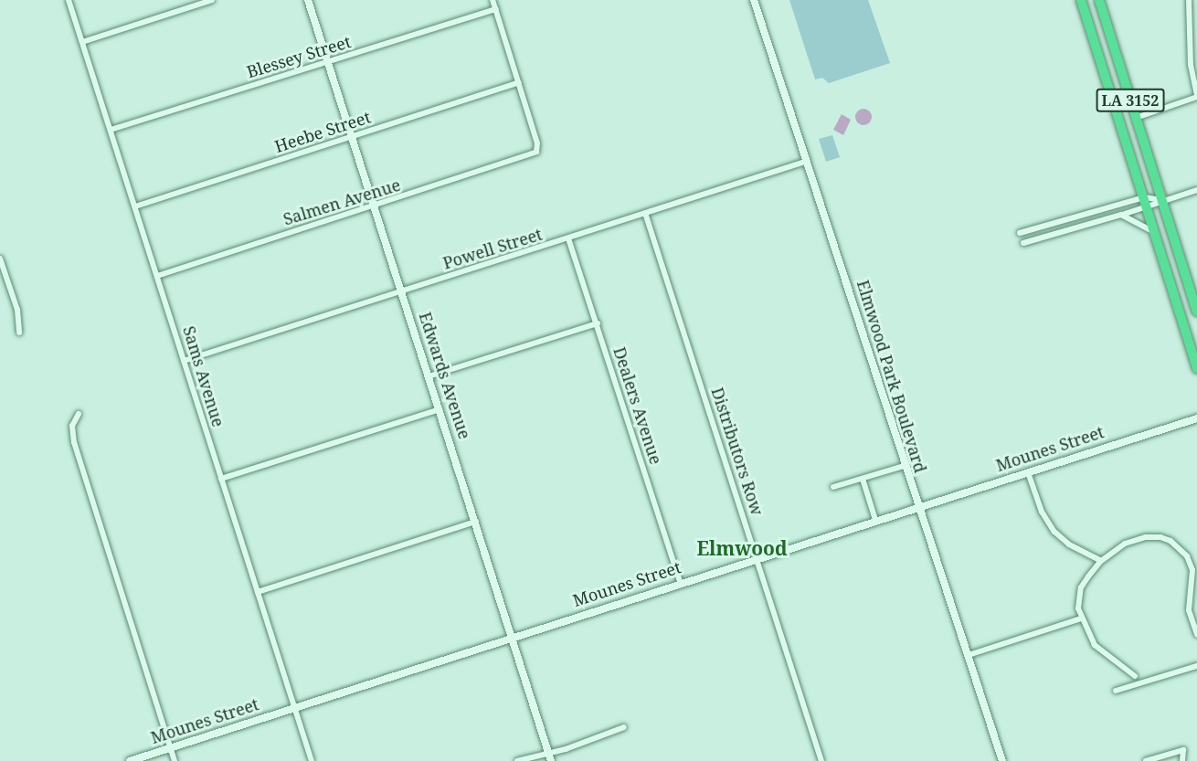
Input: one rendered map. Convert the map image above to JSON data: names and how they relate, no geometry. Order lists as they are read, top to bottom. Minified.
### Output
{"streets":{"highway":["LA 3152"],"street":["Blessey Street","Heebe Street","Salmen Avenue","Powell Street","Edwards Avenue","Sams Avenue","Elmwood Park Boulevard","Dealers Avenue","Mounes Street","Distributors Row"]},"crossings":[["Blessey Street","Edwards Avenue"],["Blessey Street","Sams Avenue"],["Heebe Street","Salmen Avenue"],["Heebe Street","Edwards Avenue"],["Heebe Street","Sams Avenue"],["Salmen Avenue","Edwards Avenue"],["Salmen Avenue","Sams Avenue"],["Powell Street","Edwards Avenue"],["Powell Street","Sams Avenue"],["Powell Street","Elmwood Park Boulevard"],["Powell Street","Dealers Avenue"],["Powell Street","Distributors Row"],["Edwards Avenue","Mounes Street"],["Sams Avenue","Mounes Street"],["Elmwood Park Boulevard","Mounes Street"],["Dealers Avenue","Mounes Street"],["Mounes Street","Distributors Row"]],"districts":["Elmwood"]}
